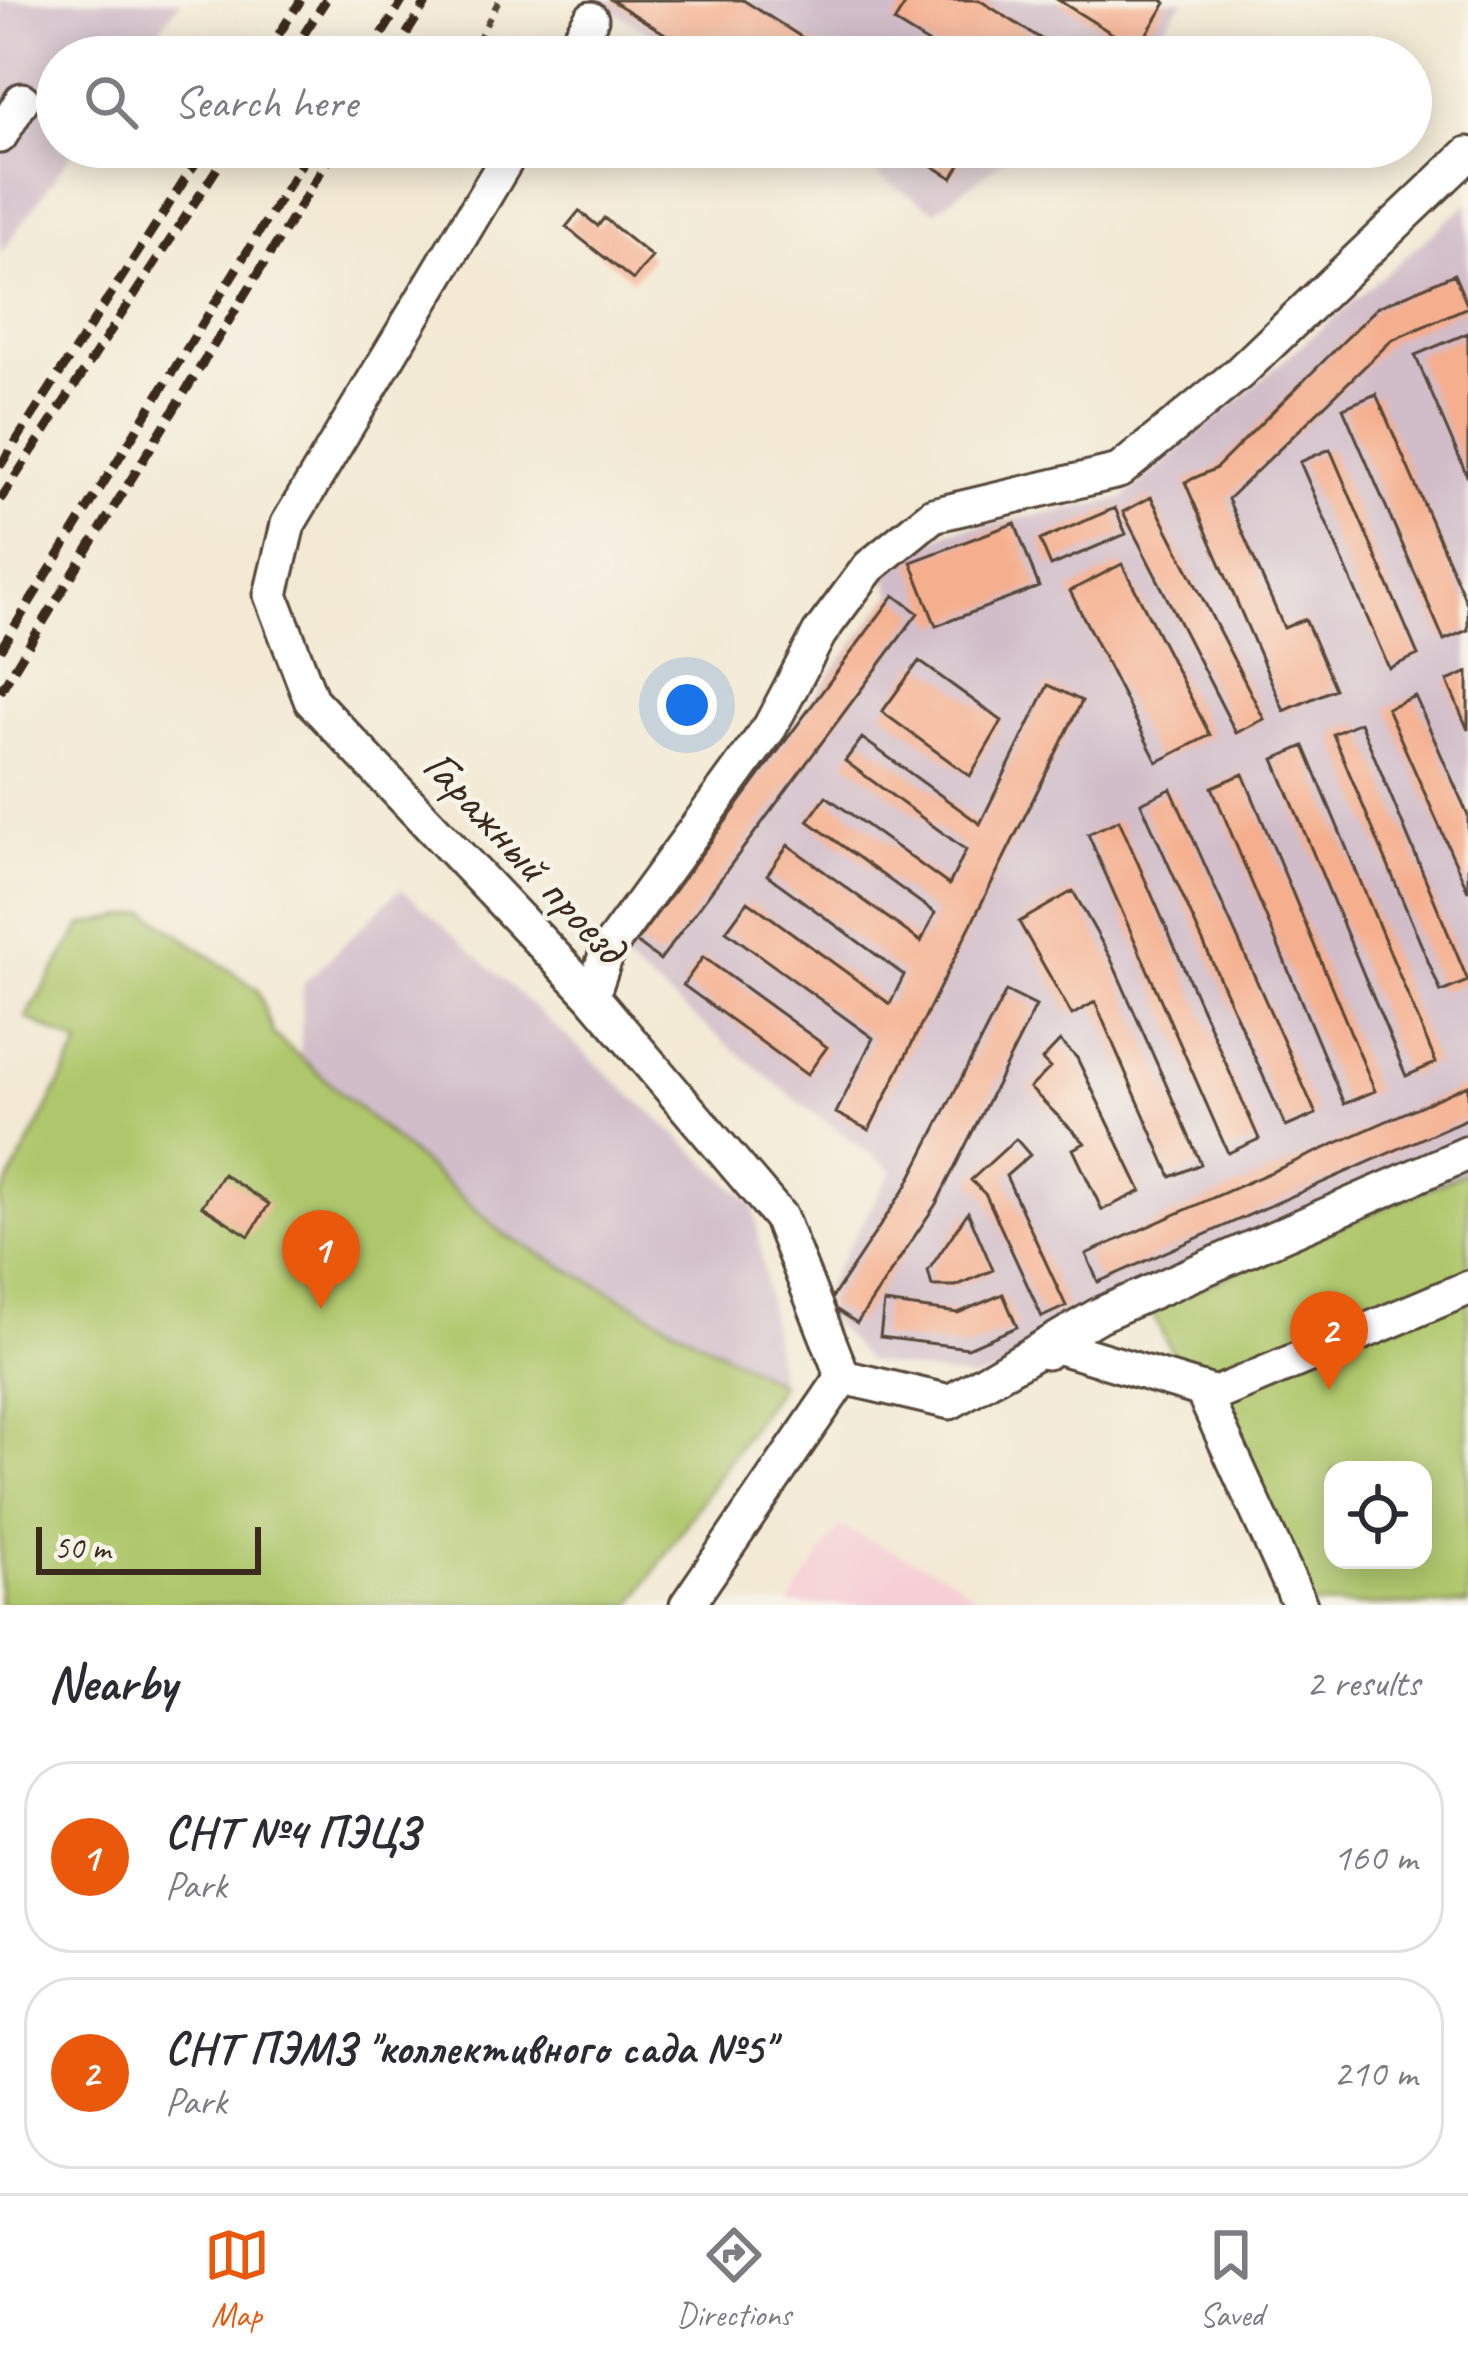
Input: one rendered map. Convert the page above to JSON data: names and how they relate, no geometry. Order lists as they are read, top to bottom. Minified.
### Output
{"streets":{"street":["Гаражный проезд"]},"scale_bar":"50 m","page":{"search":"Search here","pins":["1","2"],"scale":"50 m","heading":["Nearby","2 results"],"list":[{"mark":"1","name":"СНТ №4 ПЭЦЗ","note":"Park","value":"160 m"},{"mark":"2","name":"СНТ ПЭМЗ \"коллективного сада №5\"","note":"Park","value":"210 m"}],"nav":["Map","Directions","Saved"]}}
